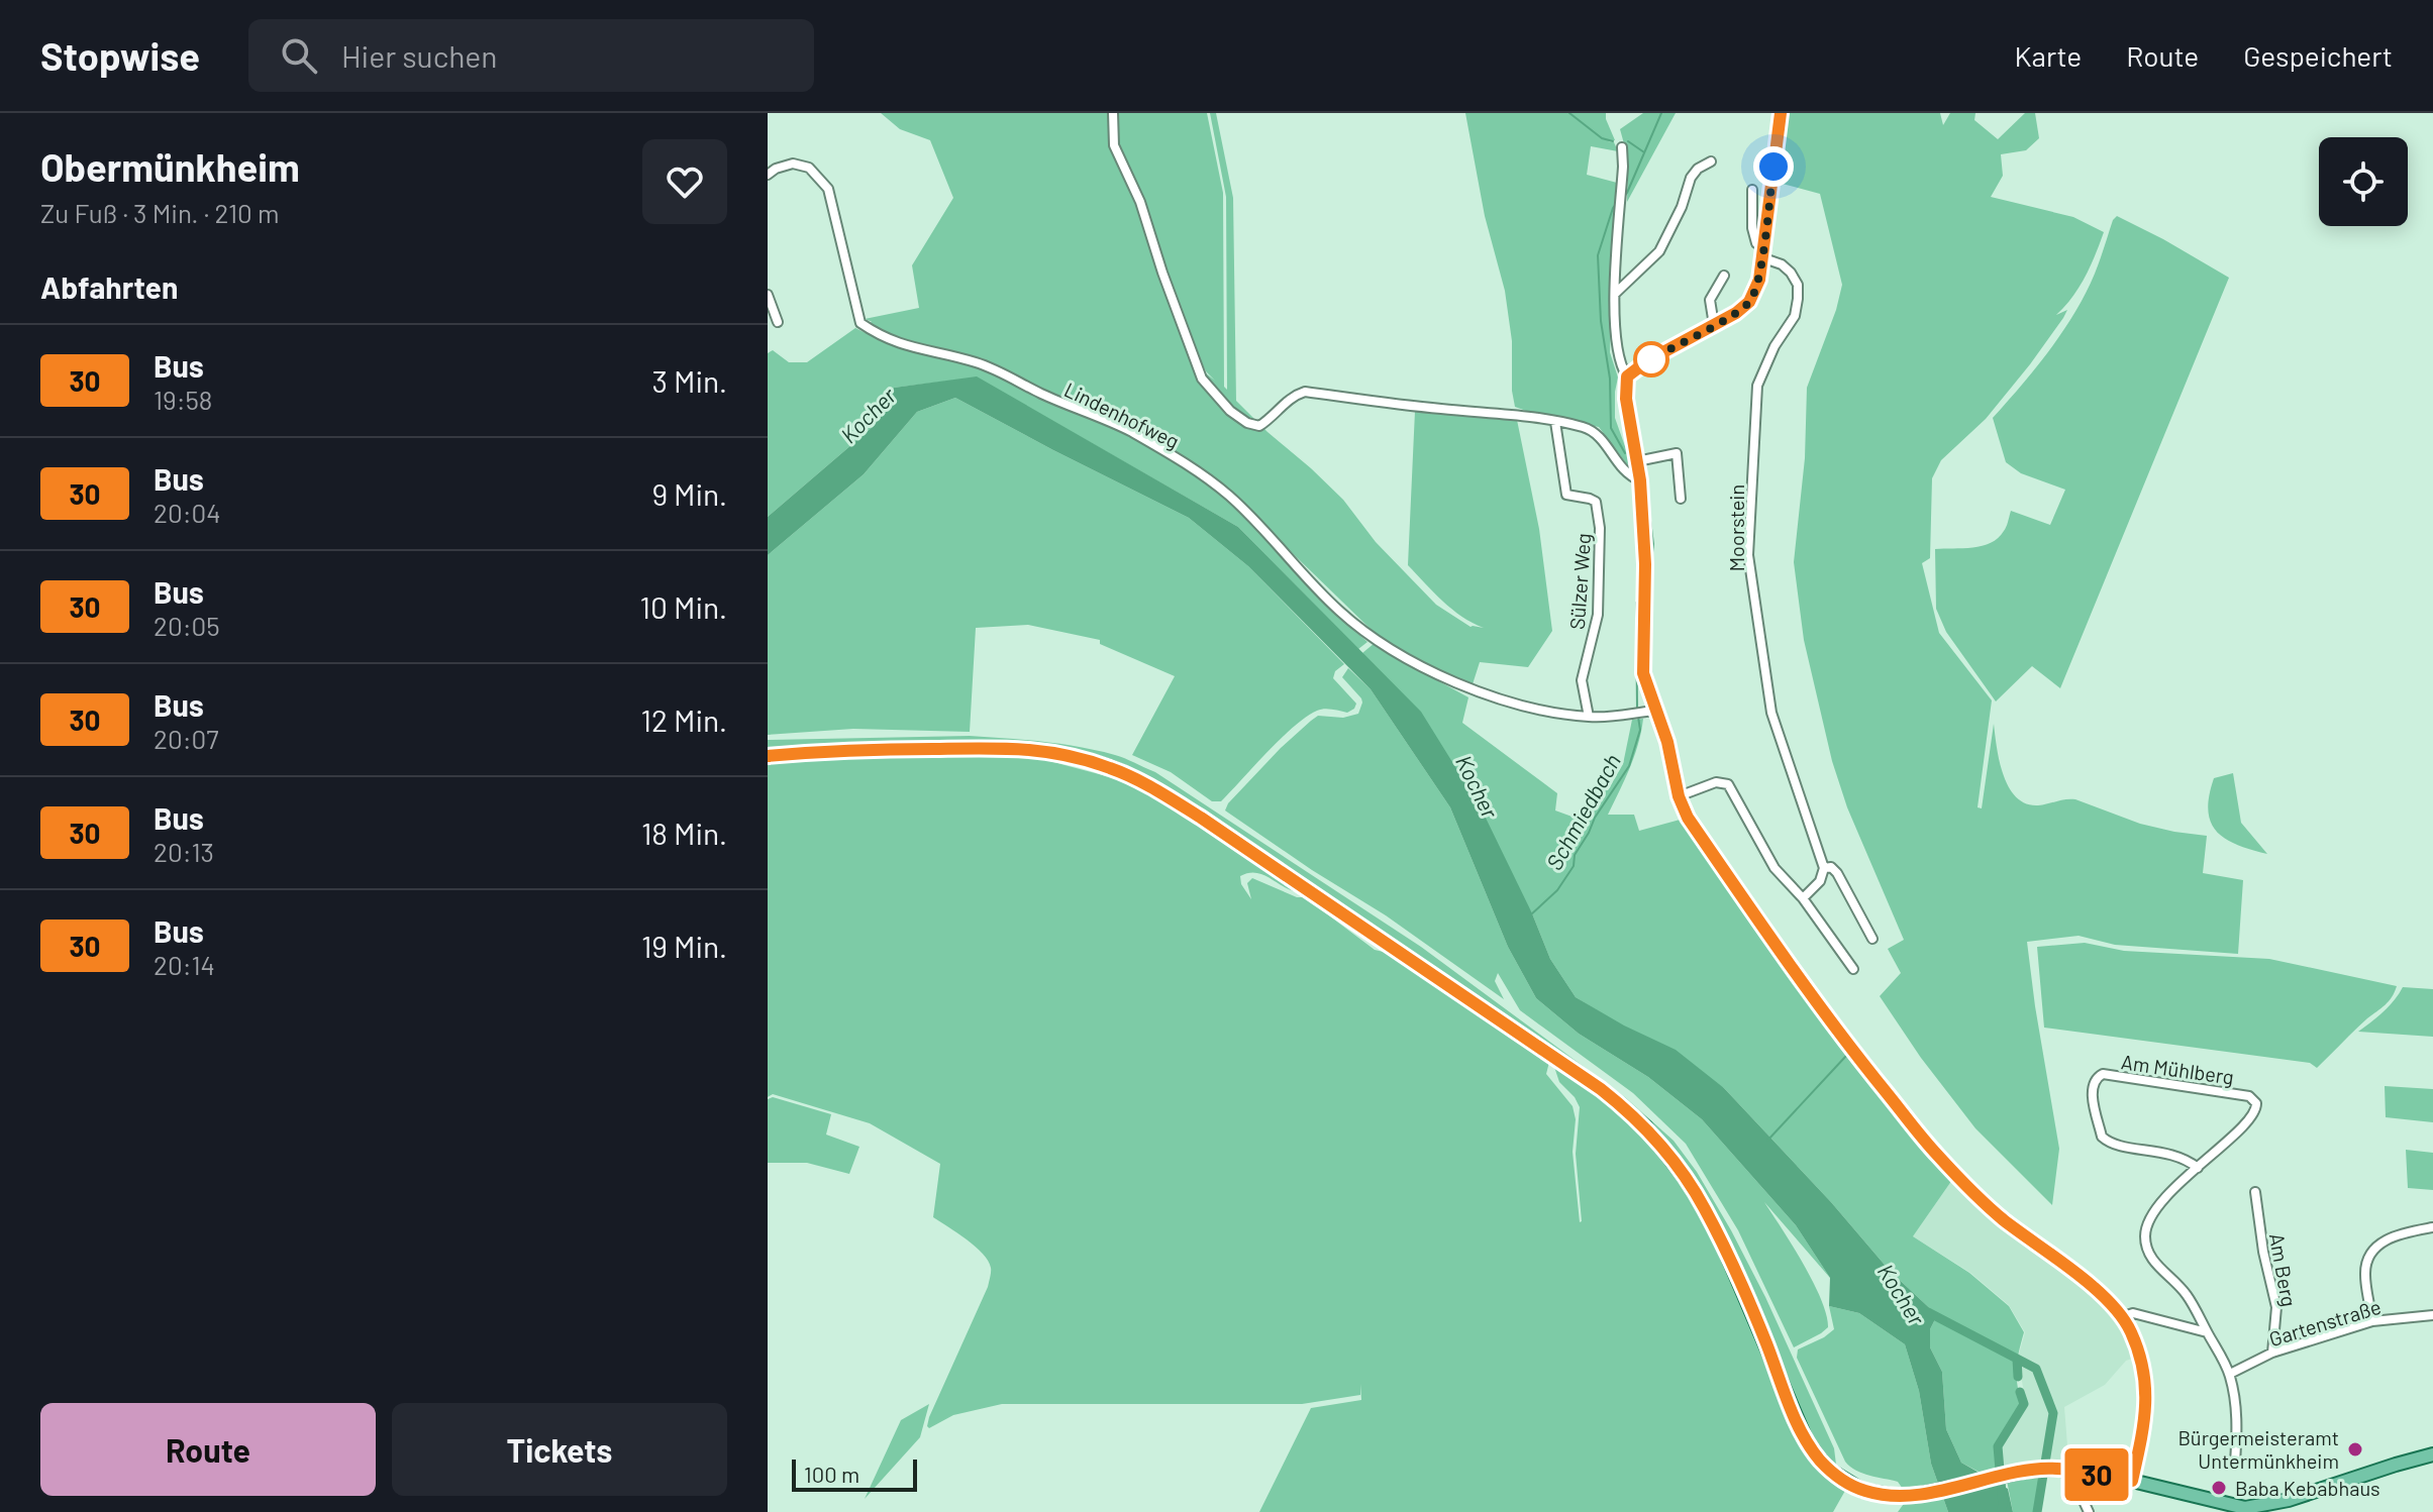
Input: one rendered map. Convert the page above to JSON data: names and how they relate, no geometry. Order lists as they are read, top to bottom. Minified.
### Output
{"streets":{"street":["Lindenhofweg","Moorstein","Sülzer Weg","Am Mühlberg","Am Berg","Gartenstraße"]},"crossings":[["Lindenhofweg","Sülzer Weg"],["Am Berg","Gartenstraße"]],"water":["Kocher","Schmiedbach"],"places":["Bürgermeisteramt Untermünkheim","Baba Kebabhaus"],"lines":["bus line 30"],"scale_bar":"100 m","page":{"header":"Stopwise","search":"Hier suchen","nav":["Karte","Route","Gespeichert"],"heading":[["Obermünkheim","Zu Fuß · 3 Min. · 210 m"],"Abfahrten"],"on_map":"30","list":[{"mark":"30","name":"Bus","note":"19:58","value":"3 Min."},{"mark":"30","name":"Bus","note":"20:04","value":"9 Min."},{"mark":"30","name":"Bus","note":"20:05","value":"10 Min."},{"mark":"30","name":"Bus","note":"20:07","value":"12 Min."},{"mark":"30","name":"Bus","note":"20:13","value":"18 Min."},{"mark":"30","name":"Bus","note":"20:14","value":"19 Min."}],"buttons":["Route","Tickets"],"scale":"100 m"}}
